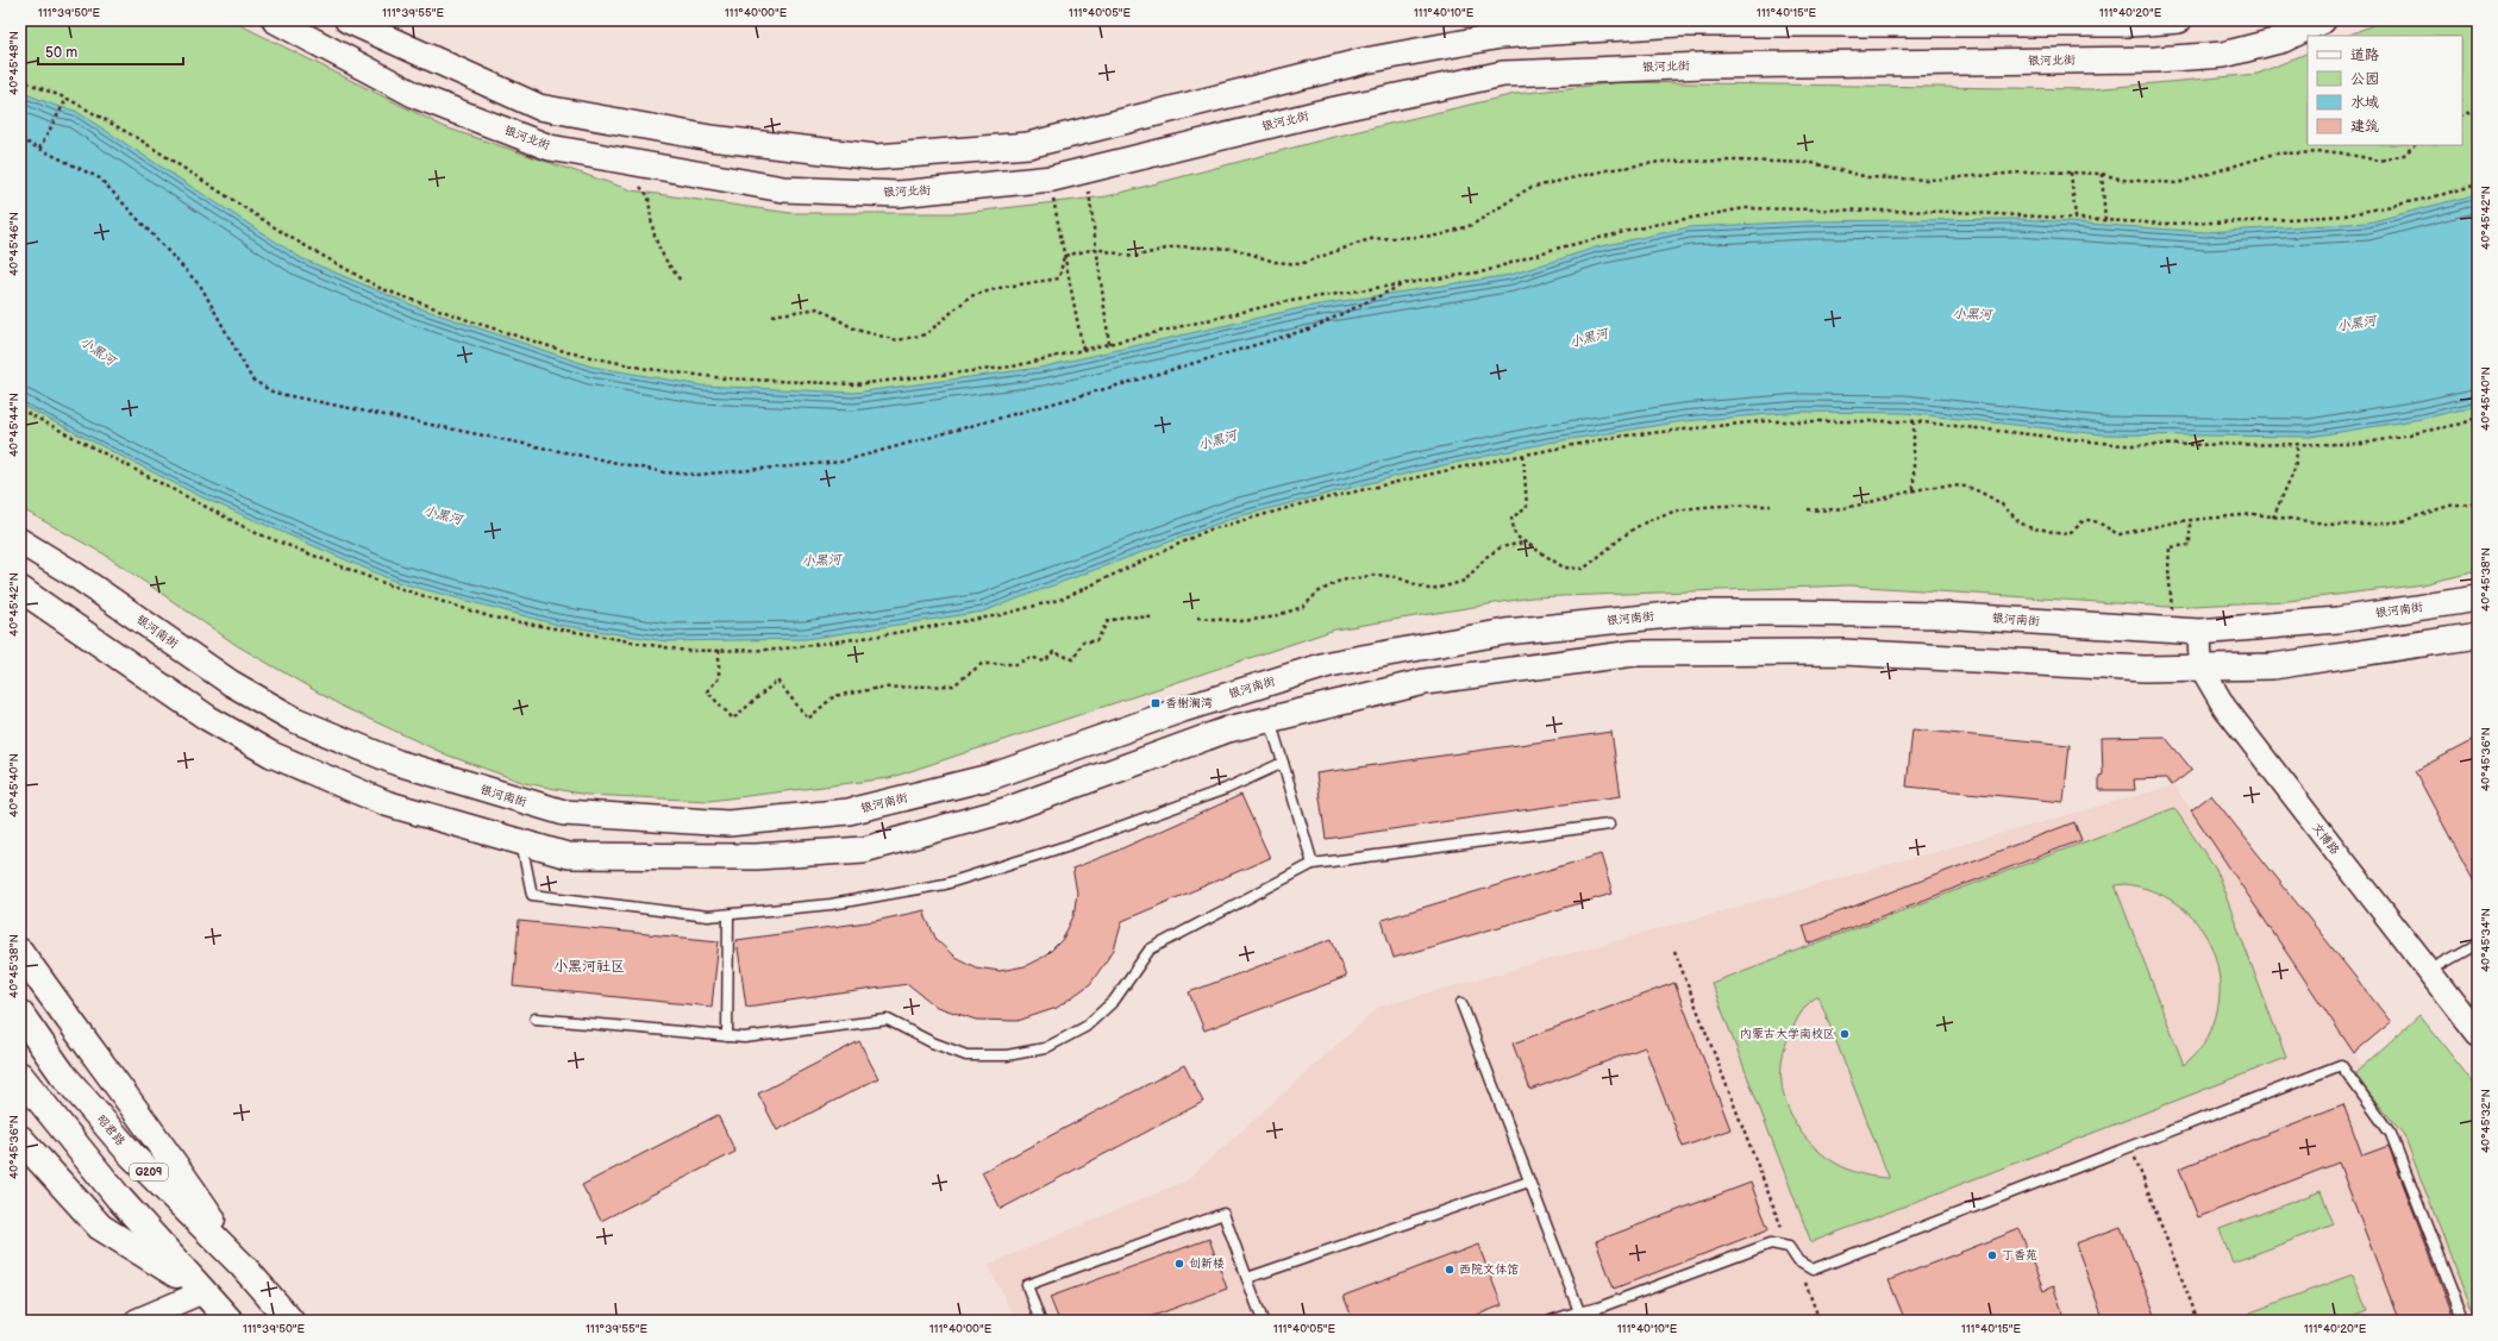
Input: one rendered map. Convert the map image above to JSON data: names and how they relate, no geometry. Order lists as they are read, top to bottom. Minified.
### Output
{"streets":{"highway":["昭君路","G209"],"main road":["银河北街","银河南街"],"street":["文博路"]},"crossings":[["银河南街","文博路"],["昭君路","G209"]],"districts":["小黑河社区"],"water":["小黑河"],"places":{"transit":["香榭澜湾"],"other":["内蒙古大学南校区","丁香苑","创新楼","西院文体馆"]},"legend":["道路","公园","水域","建筑"],"scale_bar":"50 m","coordinates":["111°39'50\"E","111°39'55\"E","111°40'00\"E","111°40'05\"E","111°40'10\"E","111°40'15\"E","111°40'20\"E","40°45'48\"N","40°45'42\"N","40°45'46\"N","40°45'40\"N","40°45'44\"N","40°45'38\"N","40°45'36\"N","40°45'34\"N","40°45'32\"N"]}
